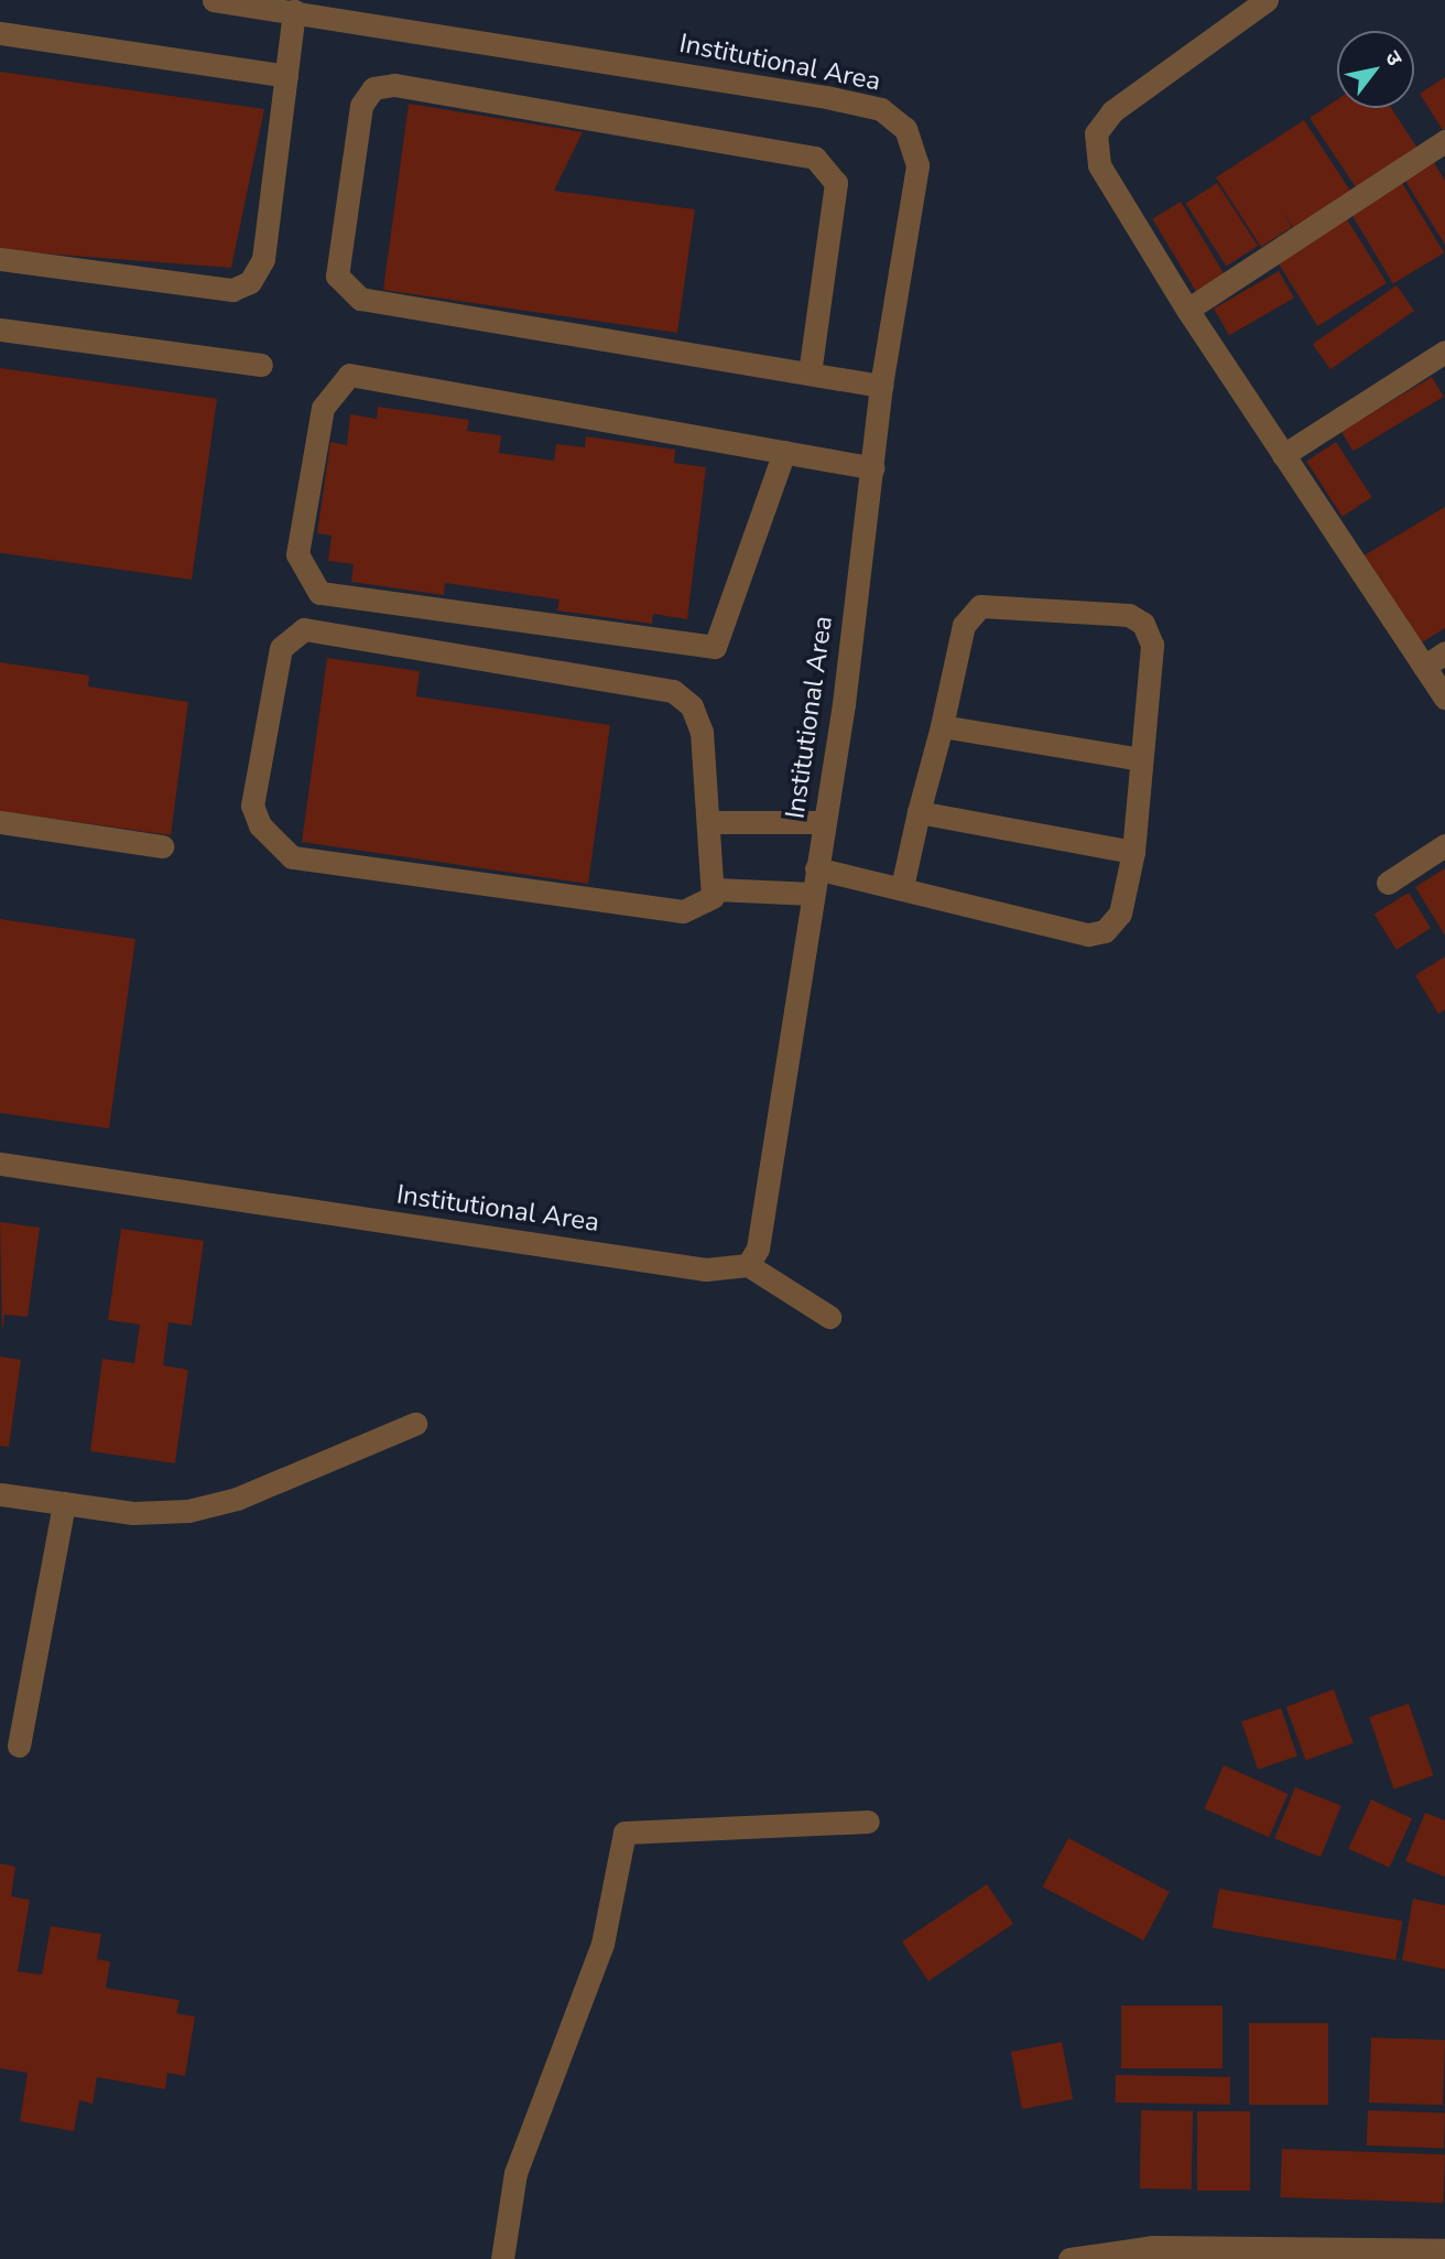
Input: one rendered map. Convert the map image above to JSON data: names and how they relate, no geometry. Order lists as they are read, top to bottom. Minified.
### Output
{"streets":{"street":["Institutional Area"]},"north":"top right"}
